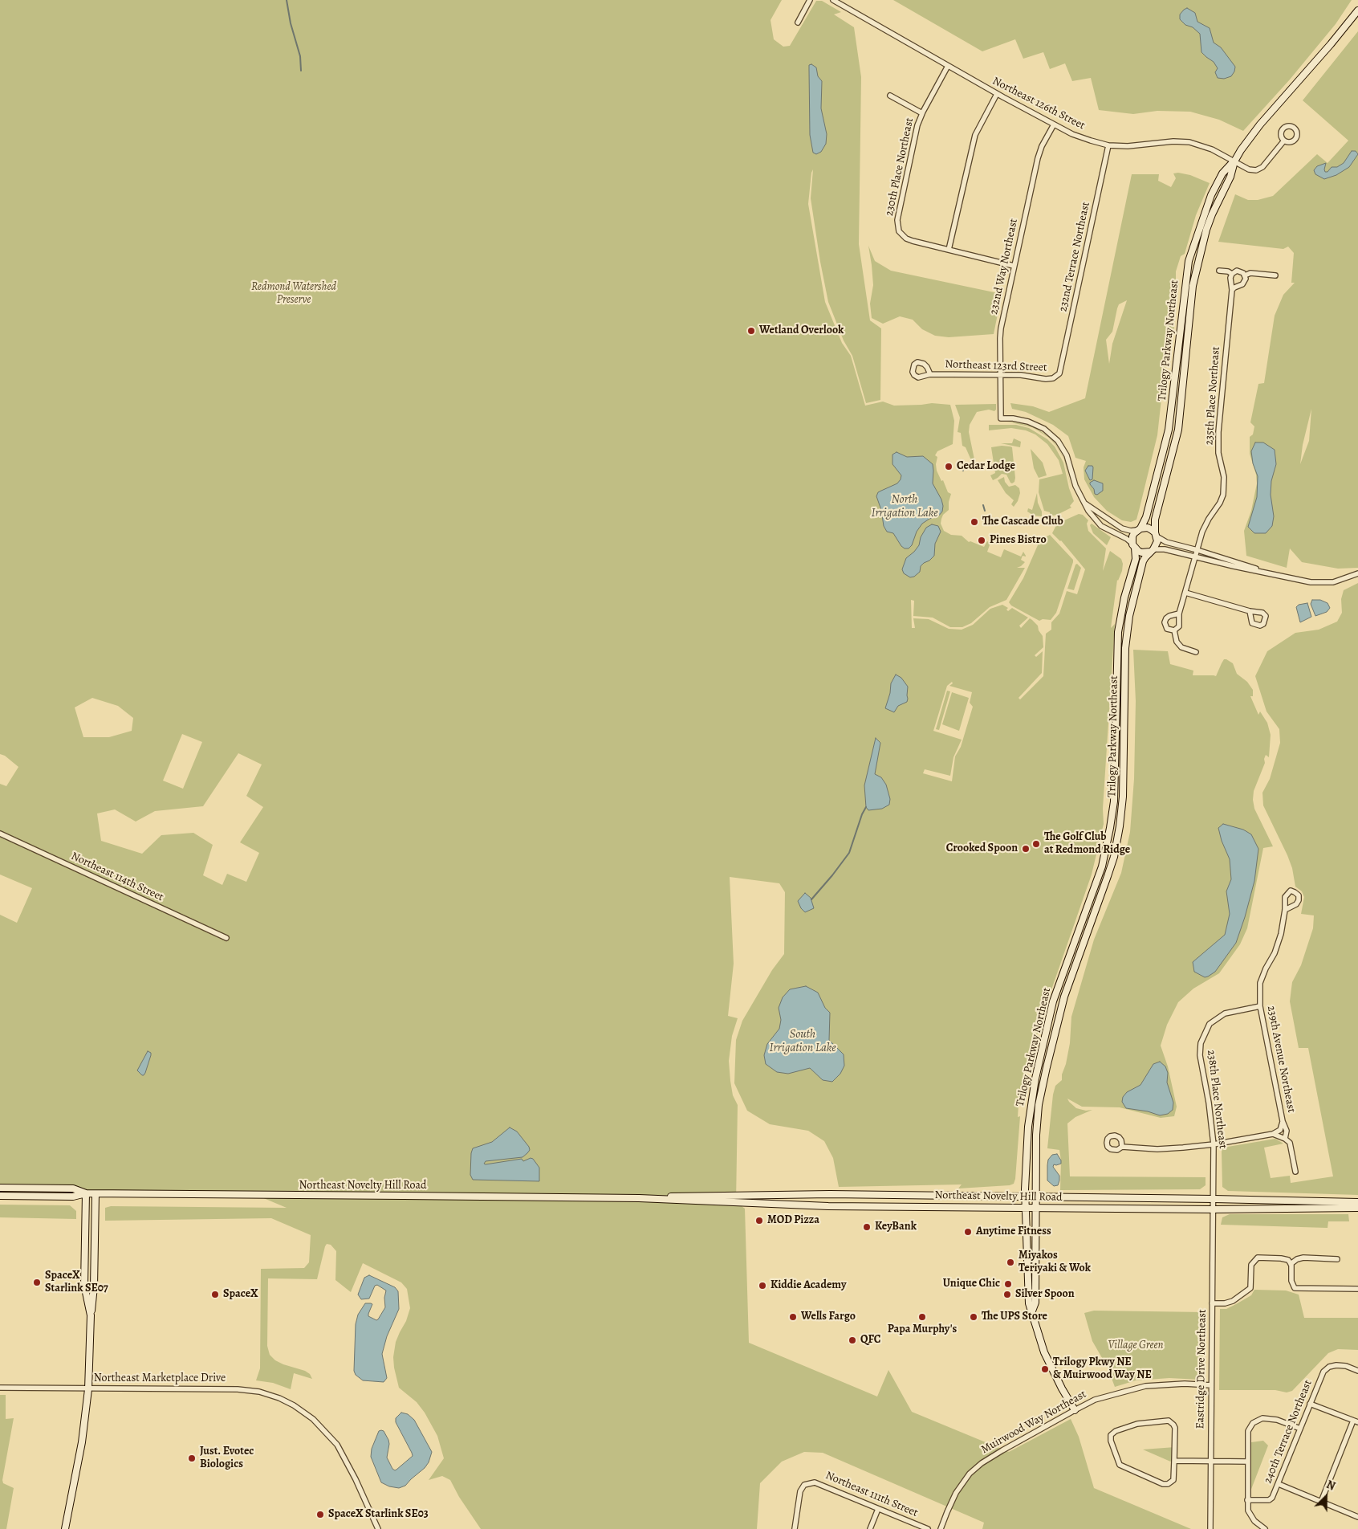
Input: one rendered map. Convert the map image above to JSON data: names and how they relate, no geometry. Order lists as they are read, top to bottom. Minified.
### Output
{"streets":{"street":["Northeast 126th Street","230th Place Northeast","232nd Terrace Northeast","232nd Way Northeast","Trilogy Parkway Northeast","Northeast 123rd Street","235th Place Northeast","Northeast 114th Street","239th Avenue Northeast","238th Place Northeast","Northeast Novelty Hill Road","Eastridge Drive Northeast","Northeast Marketplace Drive","Muirwood Way Northeast","240th Terrace Northeast","Northeast 111th Street"]},"crossings":[["Northeast 126th Street","230th Place Northeast"],["Northeast 126th Street","232nd Terrace Northeast"],["Northeast 126th Street","232nd Way Northeast"],["Northeast 126th Street","Trilogy Parkway Northeast"],["232nd Terrace Northeast","Northeast 123rd Street"],["232nd Way Northeast","Northeast 123rd Street"],["Trilogy Parkway Northeast","Northeast Novelty Hill Road"],["239th Avenue Northeast","238th Place Northeast"],["238th Place Northeast","Northeast Novelty Hill Road"],["238th Place Northeast","Eastridge Drive Northeast"],["Northeast Novelty Hill Road","Eastridge Drive Northeast"],["Eastridge Drive Northeast","Muirwood Way Northeast"]],"water":["North Irrigation Lake","South Irrigation Lake"],"parks":["Redmond Watershed Preserve","Village Green"],"places":["Wetland Overlook","Cedar Lodge","The Cascade Club","Pines Bistro","The Golf Club at Redmond Ridge","Crooked Spoon","MOD Pizza","KeyBank","Anytime Fitness","Miyakos Teriyaki & Wok","SpaceX Starlink SE07","Unique Chic","Kiddie Academy","SpaceX","Silver Spoon","Wells Fargo","Papa Murphy's","The UPS Store","QFC","Trilogy Pkwy NE & Muirwood Way NE","Just. Evotec Biologics","SpaceX Starlink SE03"],"north":"top right"}
